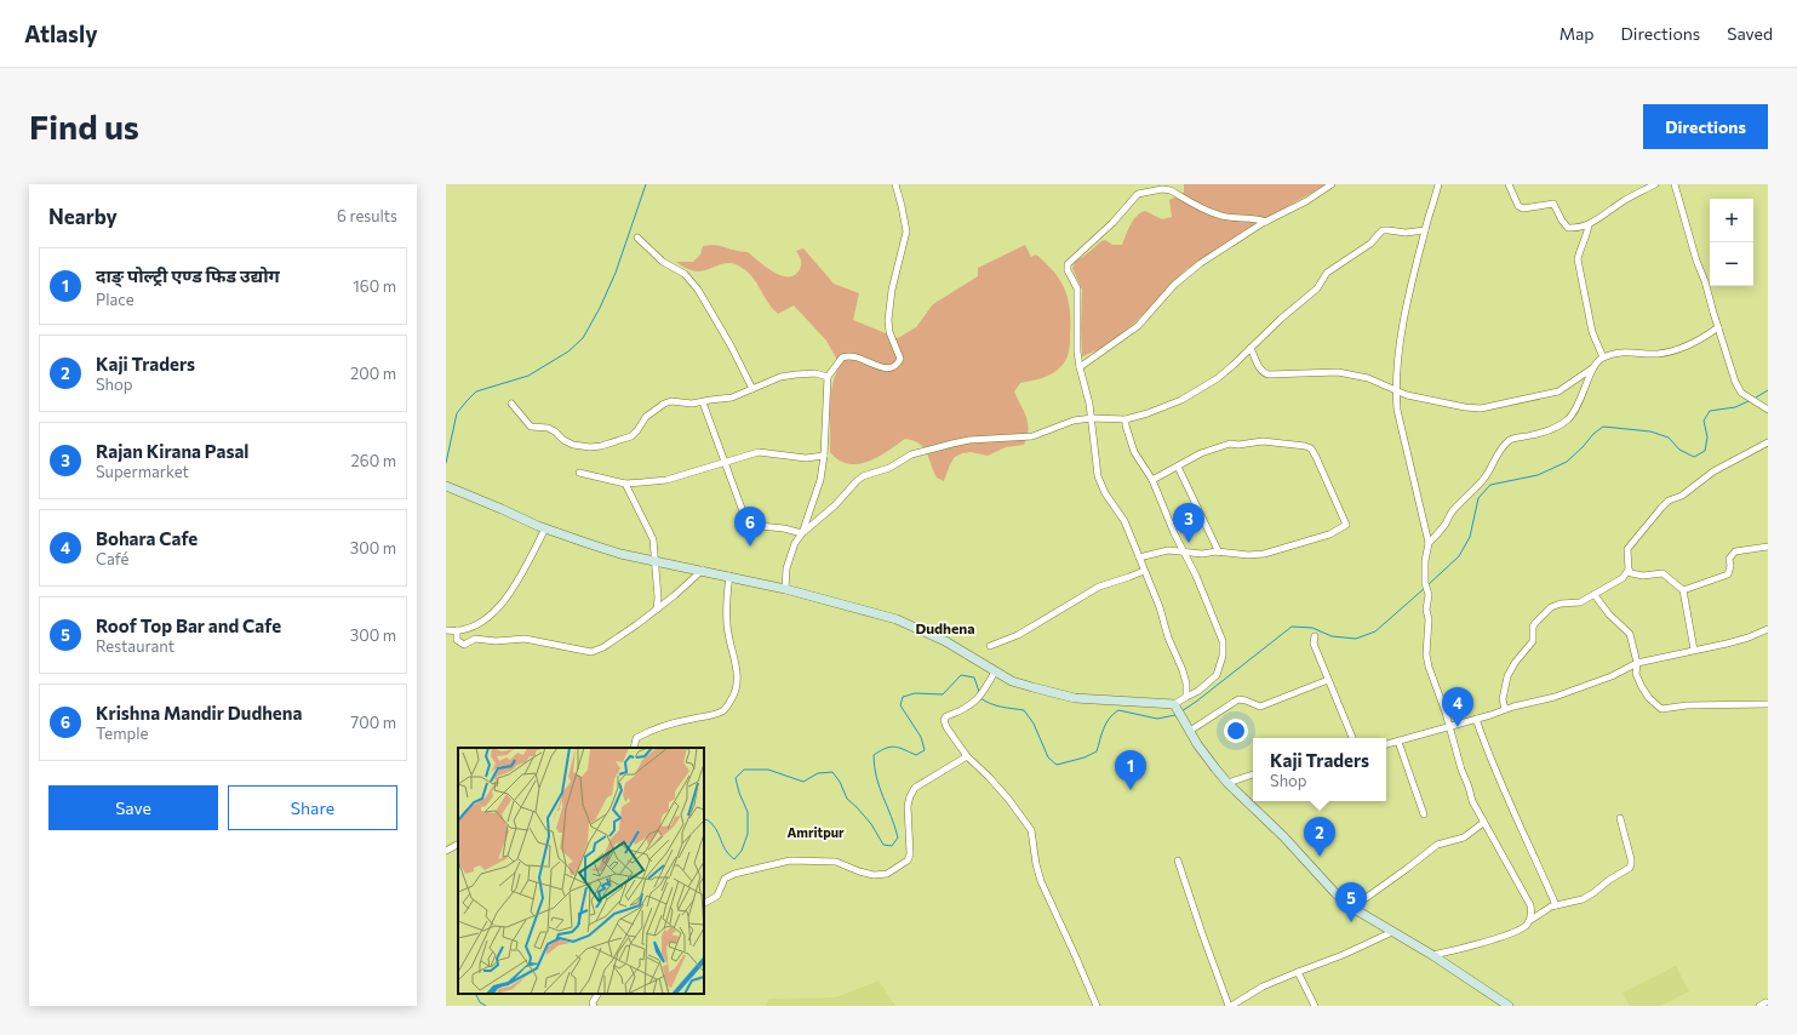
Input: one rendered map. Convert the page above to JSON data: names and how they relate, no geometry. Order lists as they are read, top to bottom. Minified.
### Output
{"districts":["Dudhena","Amritpur"],"page":{"header":"Atlasly","nav":["Map","Directions","Saved"],"buttons":["Directions",["Save","Share"]],"title":"Find us","heading":["Nearby","6 results"],"map_buttons":["+","−"],"list":[{"mark":"1","name":"दाङ् पोल्ट्री एण्ड फिड उद्योग","note":"Place","value":"160 m"},{"mark":"2","name":"Kaji Traders","note":"Shop","value":"200 m"},{"mark":"3","name":"Rajan Kirana Pasal","note":"Supermarket","value":"260 m"},{"mark":"4","name":"Bohara Cafe","note":"Café","value":"300 m"},{"mark":"5","name":"Roof Top Bar and Cafe","note":"Restaurant","value":"300 m"},{"mark":"6","name":"Krishna Mandir Dudhena","note":"Temple","value":"700 m"}],"pins":["3","6","4","1","2","5"],"popup":["Kaji Traders","Shop"]}}
